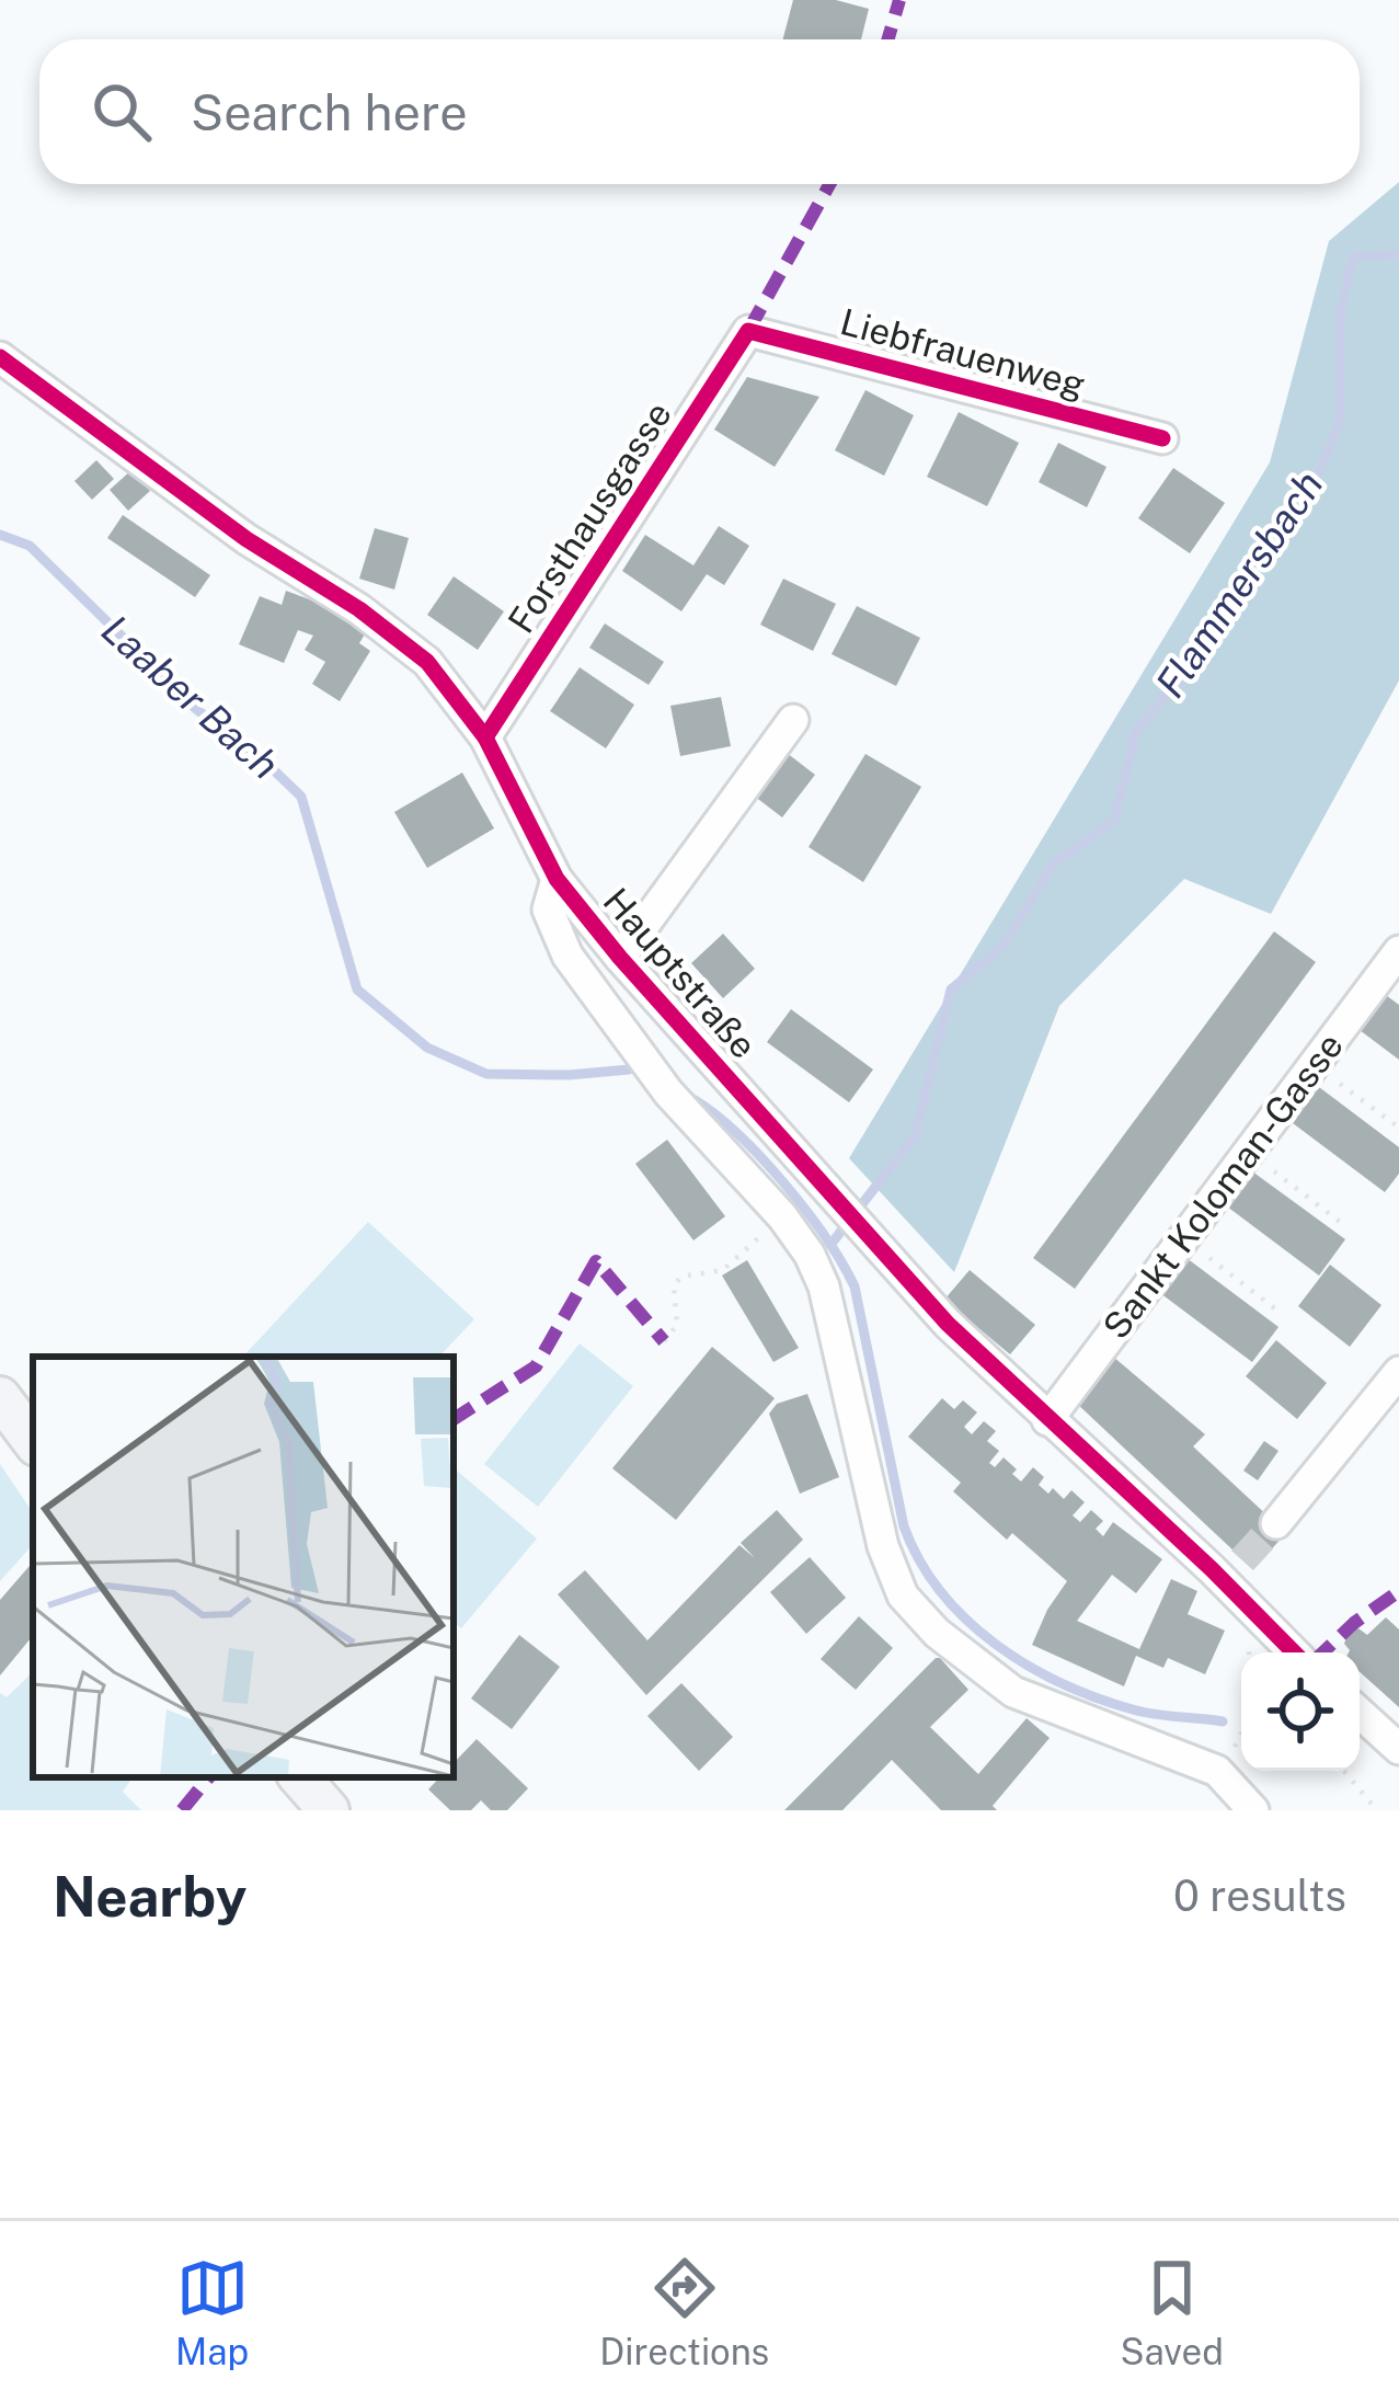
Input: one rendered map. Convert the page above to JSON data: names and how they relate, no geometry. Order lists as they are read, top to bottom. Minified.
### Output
{"streets":{"street":["Liebfrauenweg","Forsthausgasse","Hauptstraße","Sankt Koloman-Gasse"]},"crossings":[["Liebfrauenweg","Forsthausgasse"],["Forsthausgasse","Hauptstraße"],["Hauptstraße","Sankt Koloman-Gasse"]],"water":["Flammersbach","Laaber Bach"],"page":{"search":"Search here","heading":["Nearby","0 results"],"nav":["Map","Directions","Saved"]}}
